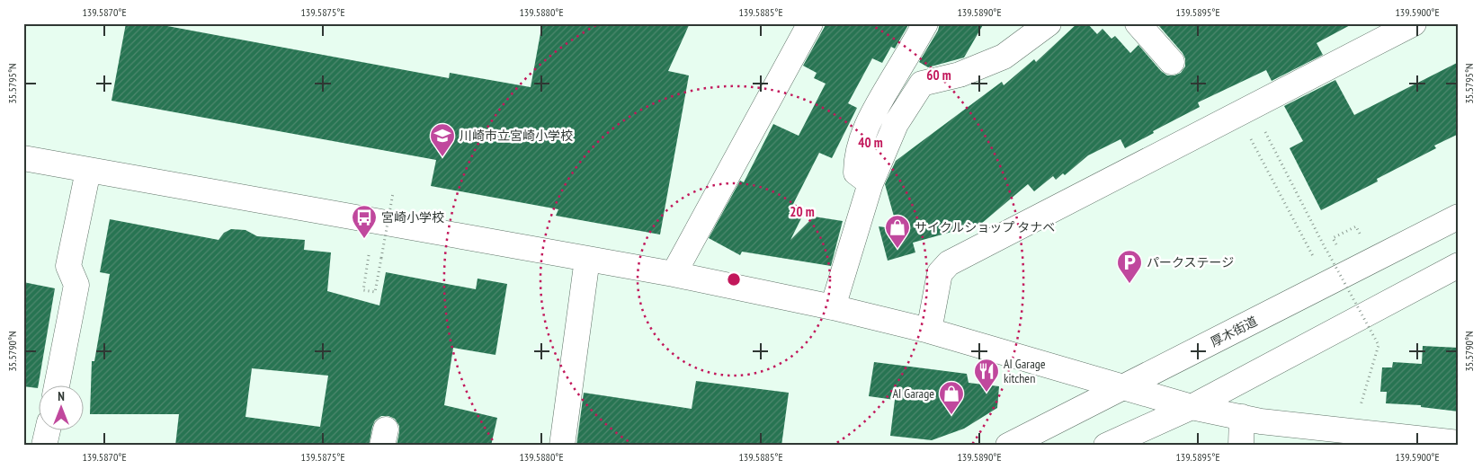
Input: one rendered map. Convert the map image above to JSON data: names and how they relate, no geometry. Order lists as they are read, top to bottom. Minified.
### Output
{"streets":{"main road":["厚木街道"]},"places":{"school or university":["川崎市立宮崎小学校"],"bus stop":["宮崎小学校"],"shop":["サイクルショップ タナベ","AI Garage"],"parking":["パークステージ"],"restaurant":["AI Garage kitchen"]},"north":"top","coordinates":["139.5870°E","139.5875°E","139.5880°E","139.5885°E","139.5890°E","139.5895°E","139.5900°E","35.5795°N","35.5790°N"],"rings":["60 m","40 m","20 m"]}
